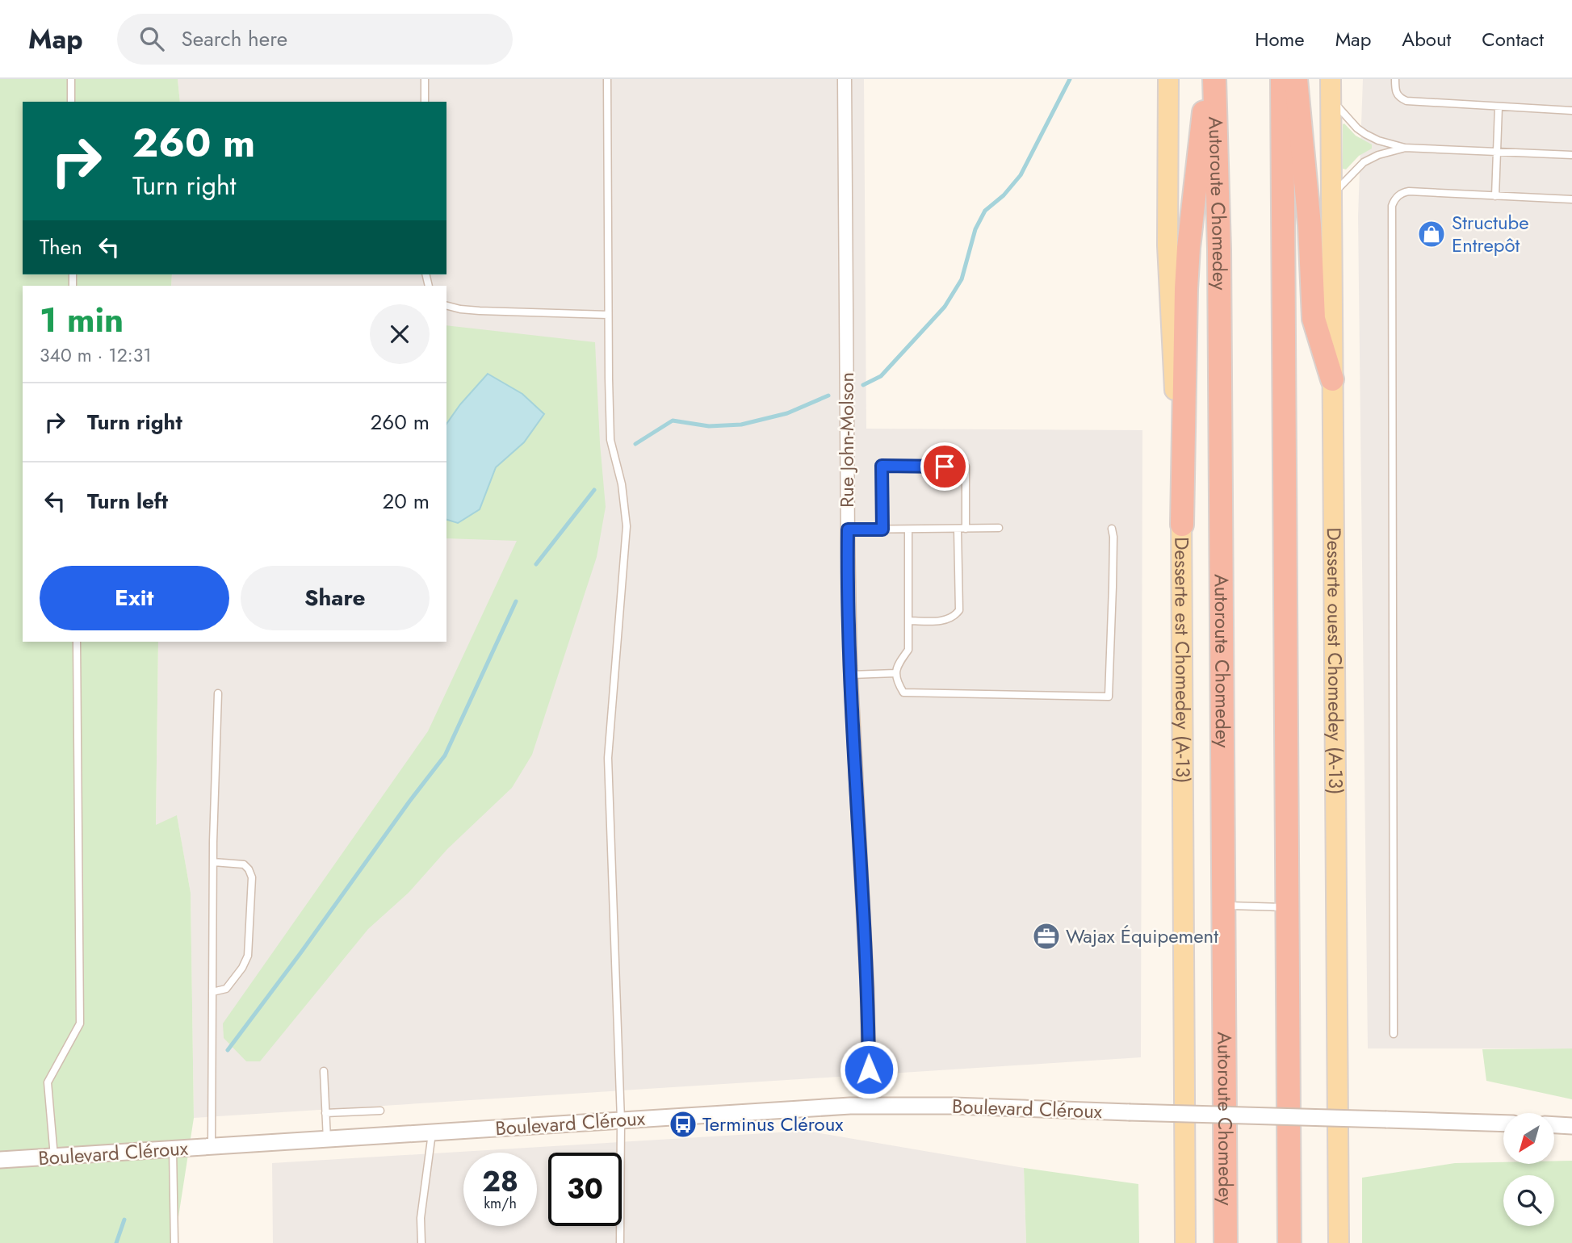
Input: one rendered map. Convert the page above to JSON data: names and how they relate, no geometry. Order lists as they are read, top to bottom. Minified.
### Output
{"streets":{"highway":["Autoroute Chomedey"],"main road":["Desserte est Chomedey (A-13)","Desserte ouest Chomedey (A-13)"],"street":["Rue John-Molson","Boulevard Cléroux"]},"crossings":[["Rue John-Molson","Boulevard Cléroux"]],"places":{"shop":["Structube Entrepôt"],"office":["Wajax Équipement"],"bus stop":["Terminus Cléroux"]},"north":"bottom left","page":{"header":"Map","search":"Search here","nav":["Home","Map","About","Contact"],"turn":["260 m","Turn right"],"then":"Then","heading":["1 min","340 m · 12:31"],"list":[{"name":"Turn right","value":"260 m"},{"name":"Turn left","value":"20 m"}],"buttons":["Exit","Share"],"speed":"28 km/h","limit":"30"}}
